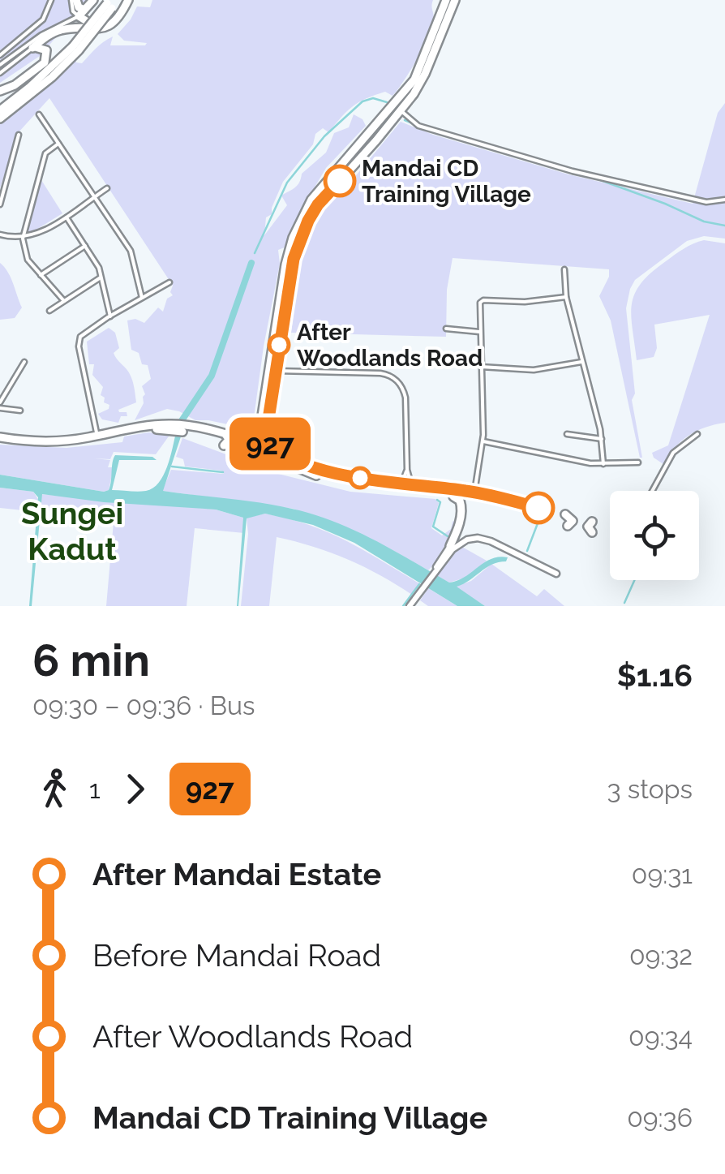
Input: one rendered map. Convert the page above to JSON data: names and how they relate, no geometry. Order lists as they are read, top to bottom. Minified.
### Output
{"districts":["Sungei Kadut"],"places":["Mandai CD Training Village","After Woodlands Road"],"lines":["bus line 927"],"page":{"on_map":"927","heading":["6 min","09:30 – 09:36 · Bus","$1.16"],"legs":["1","927","3 stops"],"list":[{"name":"After Mandai Estate","value":"09:31"},{"name":"Before Mandai Road","value":"09:32"},{"name":"After Woodlands Road","value":"09:34"},{"name":"Mandai CD Training Village","value":"09:36"}]}}
